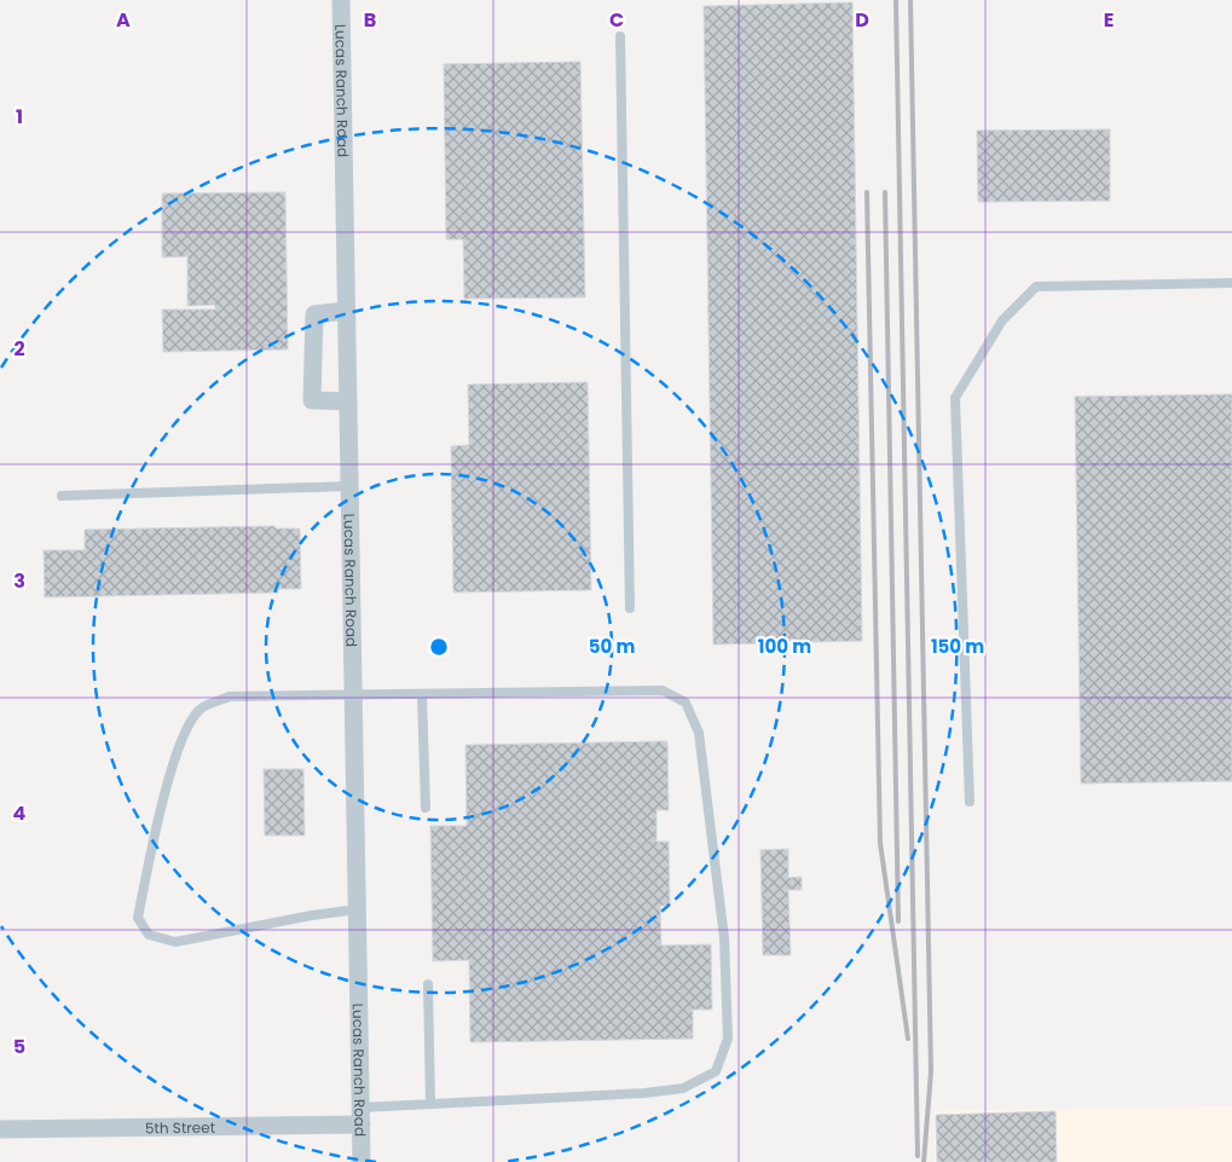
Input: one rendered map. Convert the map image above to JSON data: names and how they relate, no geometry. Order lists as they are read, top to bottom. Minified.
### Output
{"streets":{"street":["Lucas Ranch Road","5th Street"]},"crossings":[["Lucas Ranch Road","5th Street"]],"grid":{"columns":["A","B","C","D","E"],"rows":["1","2","3","4","5"]},"rings":["50 m","100 m","150 m"]}
